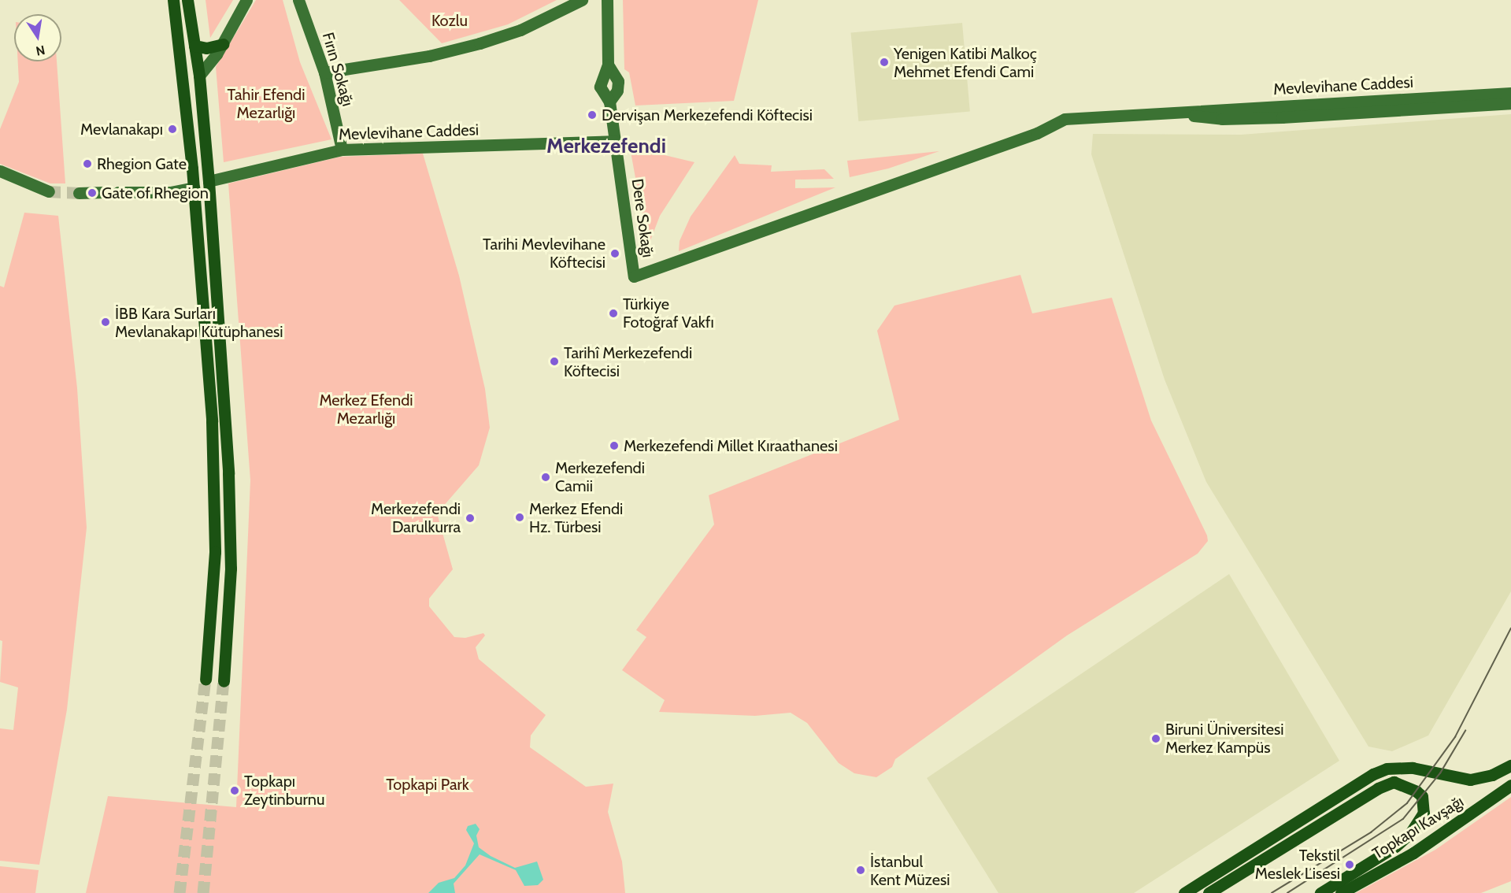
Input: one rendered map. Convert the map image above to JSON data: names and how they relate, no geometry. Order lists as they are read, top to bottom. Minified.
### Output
{"streets":{"main road":["Topkapı Kavşağı"],"street":["Fırın Sokağı","Mevlevihane Caddesi","Dere Sokağı"]},"crossings":[["Fırın Sokağı","Mevlevihane Caddesi"],["Mevlevihane Caddesi","Dere Sokağı"]],"districts":["Merkezefendi"],"parks":["Kozlu","Tahir Efendi Mezarlığı","Merkez Efendi Mezarlığı","Topkapi Park"],"places":["Yenigen Katibi Malkoç Mehmet Efendi Cami","Dervişan Merkezefendi Köftecisi","Mevlanakapı","Rhegion Gate","Gate of Rhegion","Tarihi Mevlevihane Köftecisi","Türkiye Fotoğraf Vakfı","İBB Kara Surları Mevlanakapı Kütüphanesi","Tarihî Merkezefendi Köftecisi","Merkezefendi Millet Kıraathanesi","Merkezefendi Camii","Merkez Efendi Hz. Türbesi","Merkezefendi Darulkurra","Biruni Üniversitesi Merkez Kampüs","Topkapı Zeytinburnu","Tekstil Meslek Lisesi","İstanbul Kent Müzesi"],"north":"bottom"}
